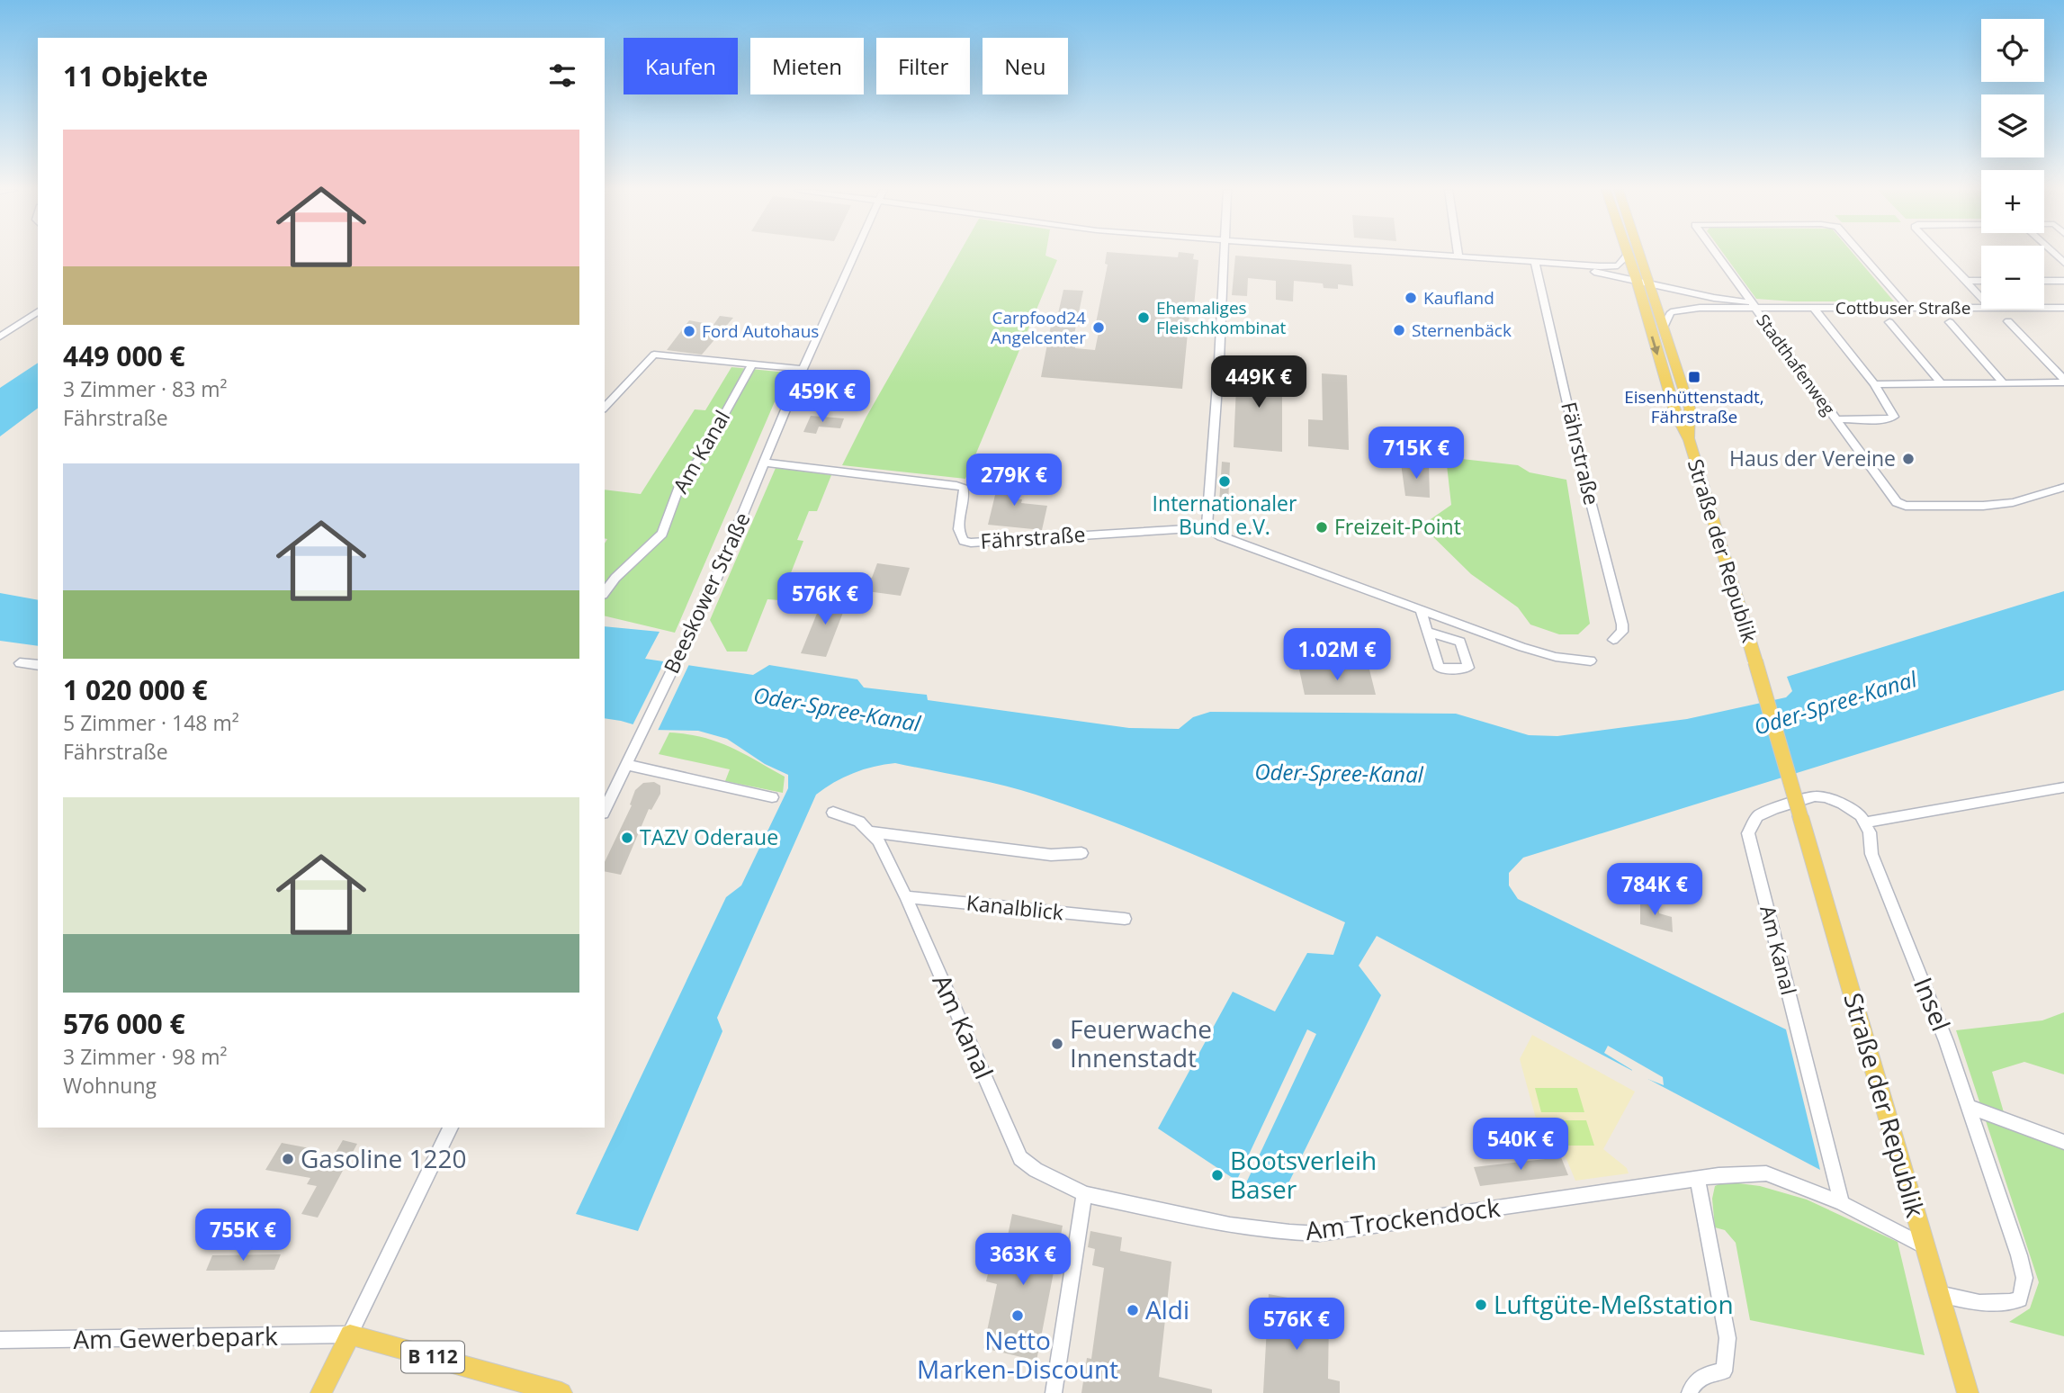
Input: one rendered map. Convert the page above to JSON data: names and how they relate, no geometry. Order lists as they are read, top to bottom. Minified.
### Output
{"streets":{"main road":["Straße der Republik","B 112"],"street":["Cottbuser Straße","Stadthafenweg","Am Kanal","Fährstraße","Beeskower Straße","Kanalblick","Insel","Am Trockendock","Am Gewerbepark"]},"crossings":[["Cottbuser Straße","Stadthafenweg"],["Cottbuser Straße","Straße der Republik"],["Am Kanal","Kanalblick"],["Am Kanal","Insel"],["Am Kanal","Am Trockendock"],["Fährstraße","Beeskower Straße"],["Straße der Republik","Insel"],["Straße der Republik","Am Trockendock"],["Am Gewerbepark","B 112"]],"water":["Oder-Spree-Kanal"],"places":{"other":["Kaufland","Ehemaliges Fleischkombinat","Carpfood24 Angelcenter","Sternenbäck","Ford Autohaus","Haus der Vereine","Internationaler Bund e.V.","Freizeit-Point","TAZV Oderaue","Feuerwache Innenstadt","Gasoline 1220","Bootsverleih Baser","Luftgüte-Meßstation","Aldi","Netto Marken-Discount"],"transit":["Eisenhüttenstadt, Fährstraße"]},"page":{"map_buttons":["+","−"],"chip":["Kaufen","Mieten","Filter","Neu"],"heading":"11 Objekte","list":[{"name":"449 000 €","note":"3 Zimmer · 83 m² · Fährstraße"},{"name":"1 020 000 €","note":"5 Zimmer · 148 m² · Fährstraße"},{"name":"576 000 €","note":"3 Zimmer · 98 m² · Wohnung"}],"price":["449K €","459K €","715K €","279K €","576K €","1.02M €","784K €","540K €","755K €","363K €","576K €"]}}
